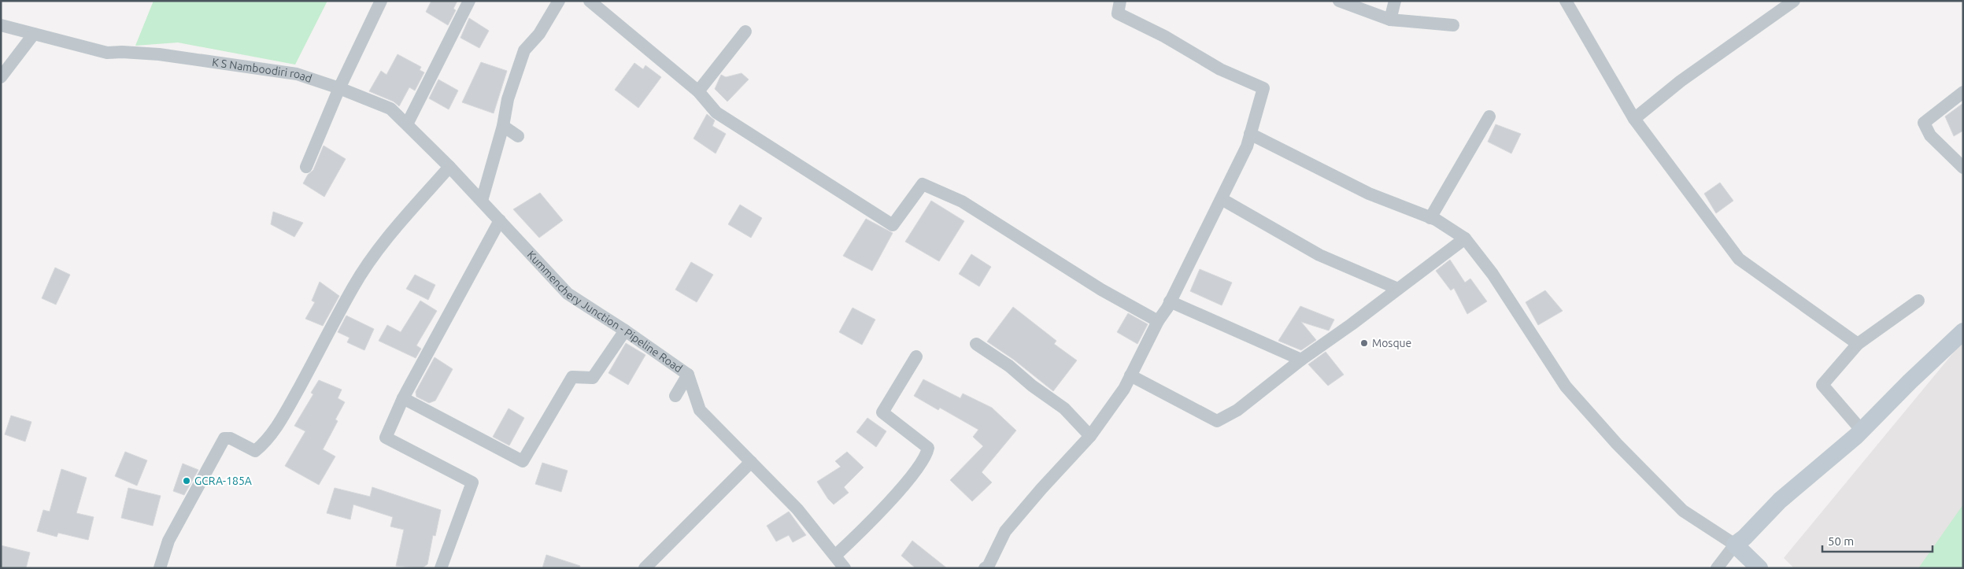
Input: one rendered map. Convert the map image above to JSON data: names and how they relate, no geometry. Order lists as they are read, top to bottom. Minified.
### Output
{"streets":{"street":["K S Namboodiri road","Kummenchery Junction - Pipeline Road"]},"crossings":[["K S Namboodiri road","Kummenchery Junction - Pipeline Road"]],"places":["Mosque","GCRA-185A"],"scale_bar":"50 m"}
